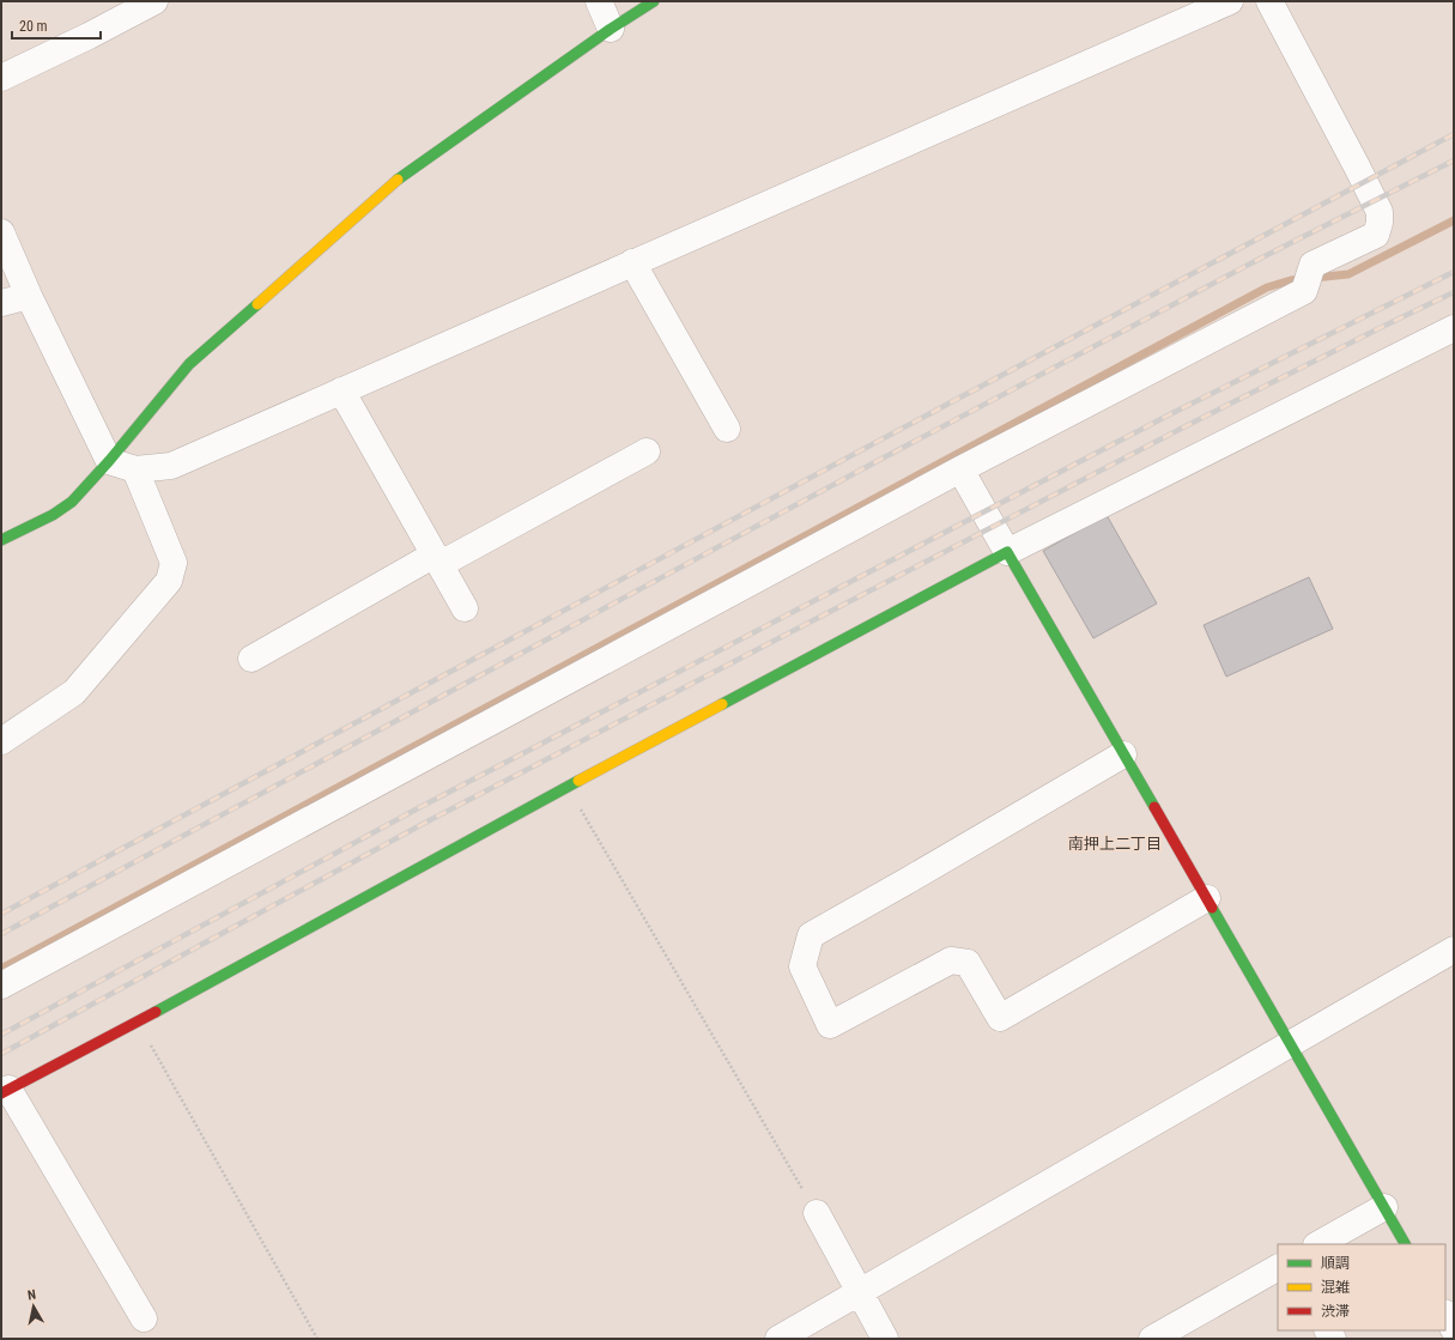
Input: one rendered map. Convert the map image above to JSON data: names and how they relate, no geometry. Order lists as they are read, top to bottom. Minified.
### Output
{"districts":["南押上二丁目"],"legend":["順調","混雑","渋滞"],"scale_bar":"20 m","north":"top"}
